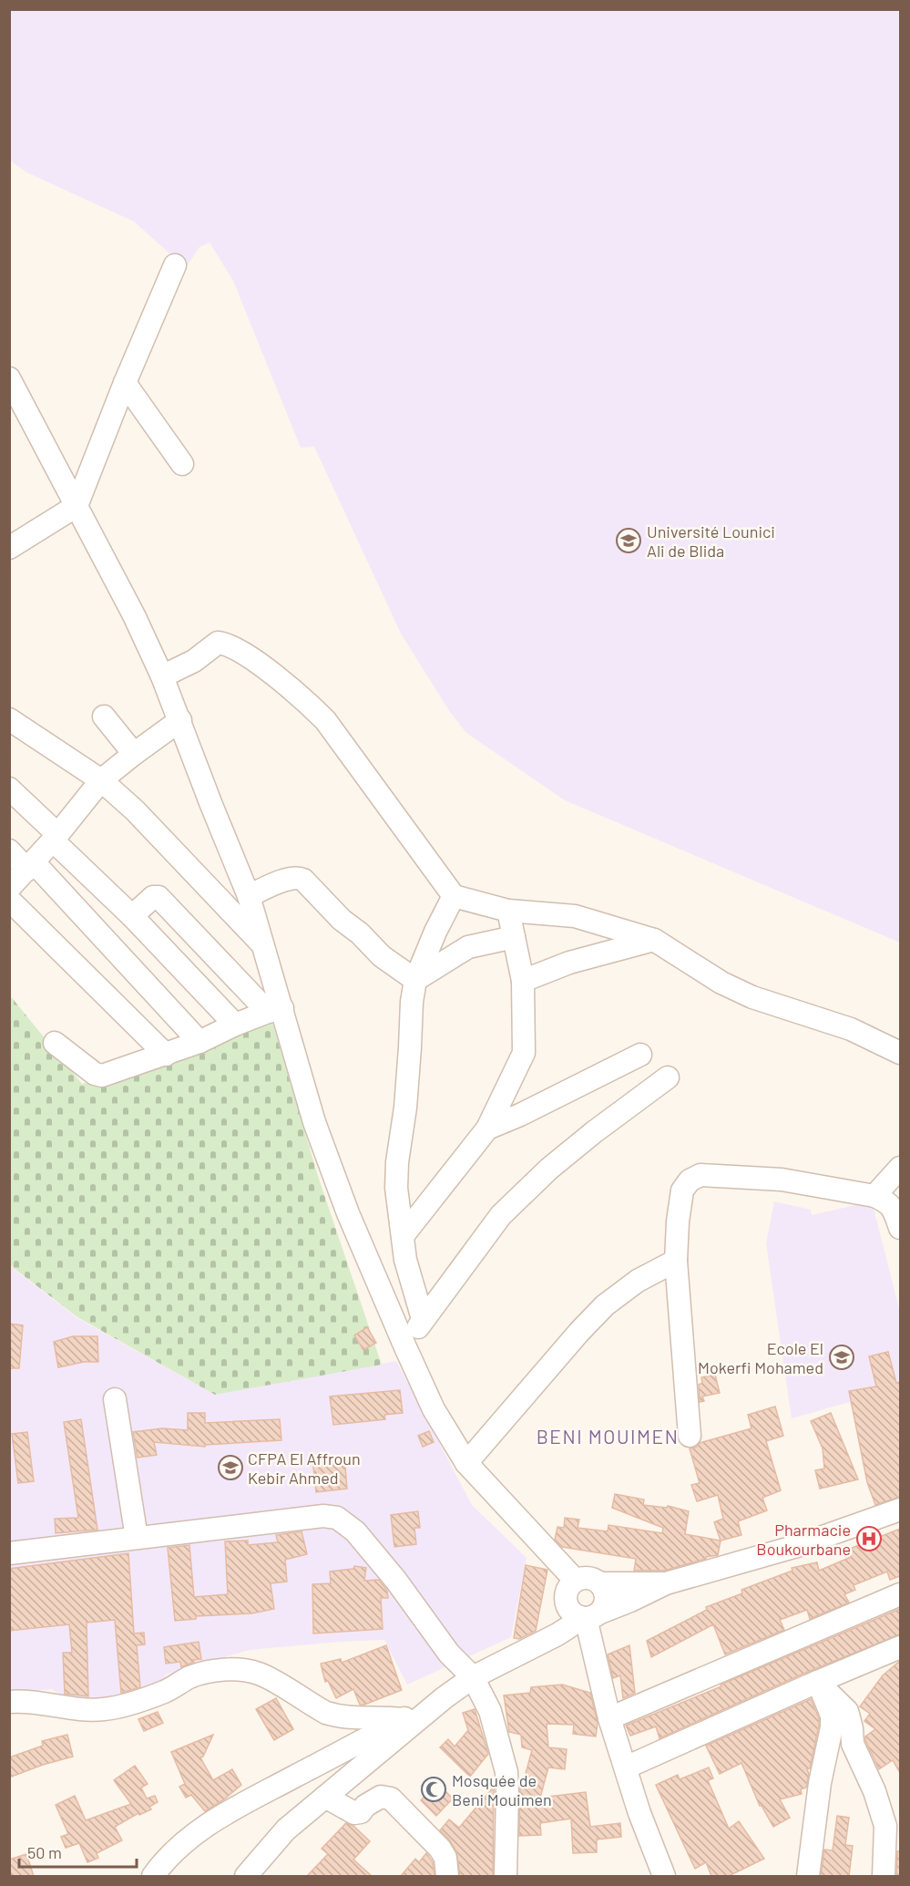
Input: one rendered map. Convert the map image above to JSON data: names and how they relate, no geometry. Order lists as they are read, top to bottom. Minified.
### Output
{"districts":["BENI MOUIMEN"],"places":{"school or university":["Université Lounici Ali de Blida","Ecole El Mokerfi Mohamed","CFPA El Affroun Kebir Ahmed"],"hospital":["Pharmacie Boukourbane"],"mosque":["Mosquée de Beni Mouimen"]},"scale_bar":"50 m"}
